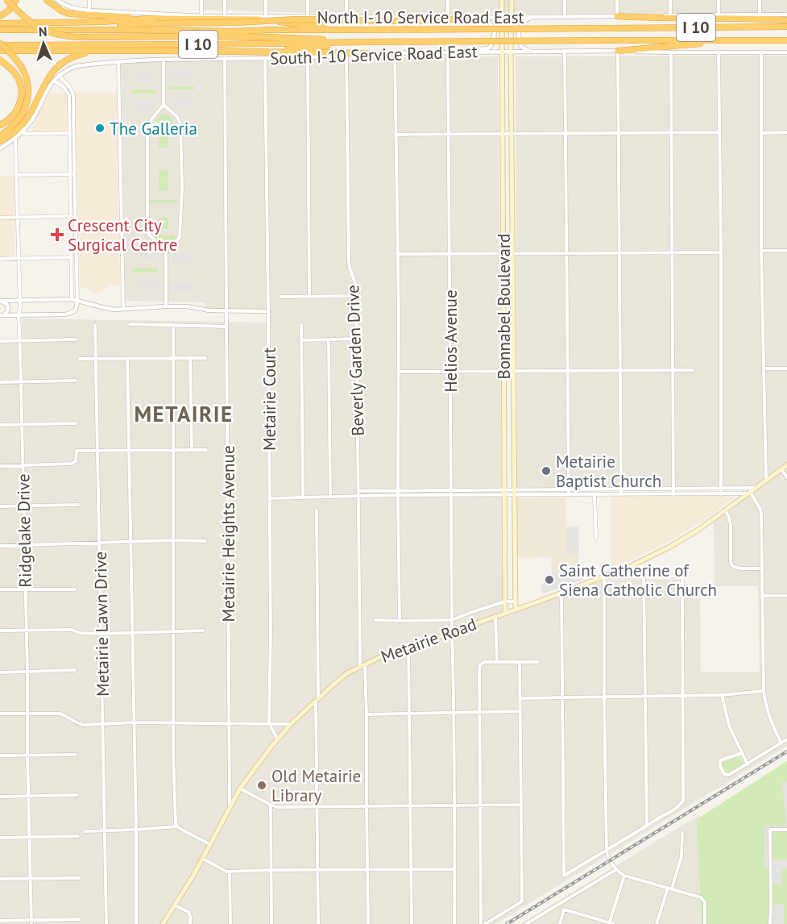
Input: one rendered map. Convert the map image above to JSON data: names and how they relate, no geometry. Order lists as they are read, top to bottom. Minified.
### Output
{"streets":{"highway":["I 10"],"main road":["Bonnabel Boulevard","Metairie Road"],"street":["North I-10 Service Road East","South I-10 Service Road East","Helios Avenue","Beverly Garden Drive","Metairie Court","Ridgelake Drive","Metairie Heights Avenue","Metairie Lawn Drive"]},"crossings":[["North I-10 Service Road East","Bonnabel Boulevard"],["South I-10 Service Road East","Bonnabel Boulevard"],["South I-10 Service Road East","Helios Avenue"],["South I-10 Service Road East","Beverly Garden Drive"],["South I-10 Service Road East","Metairie Court"],["South I-10 Service Road East","Ridgelake Drive"],["South I-10 Service Road East","Metairie Heights Avenue"],["Bonnabel Boulevard","Metairie Road"],["Helios Avenue","Metairie Road"],["Beverly Garden Drive","Metairie Road"],["Metairie Court","Metairie Road"],["Metairie Heights Avenue","Metairie Road"]],"districts":["METAIRIE"],"places":{"other":["The Galleria","Metairie Baptist Church","Saint Catherine of Siena Catholic Church","Old Metairie Library"],"health":["Crescent City Surgical Centre"]},"north":"top"}
